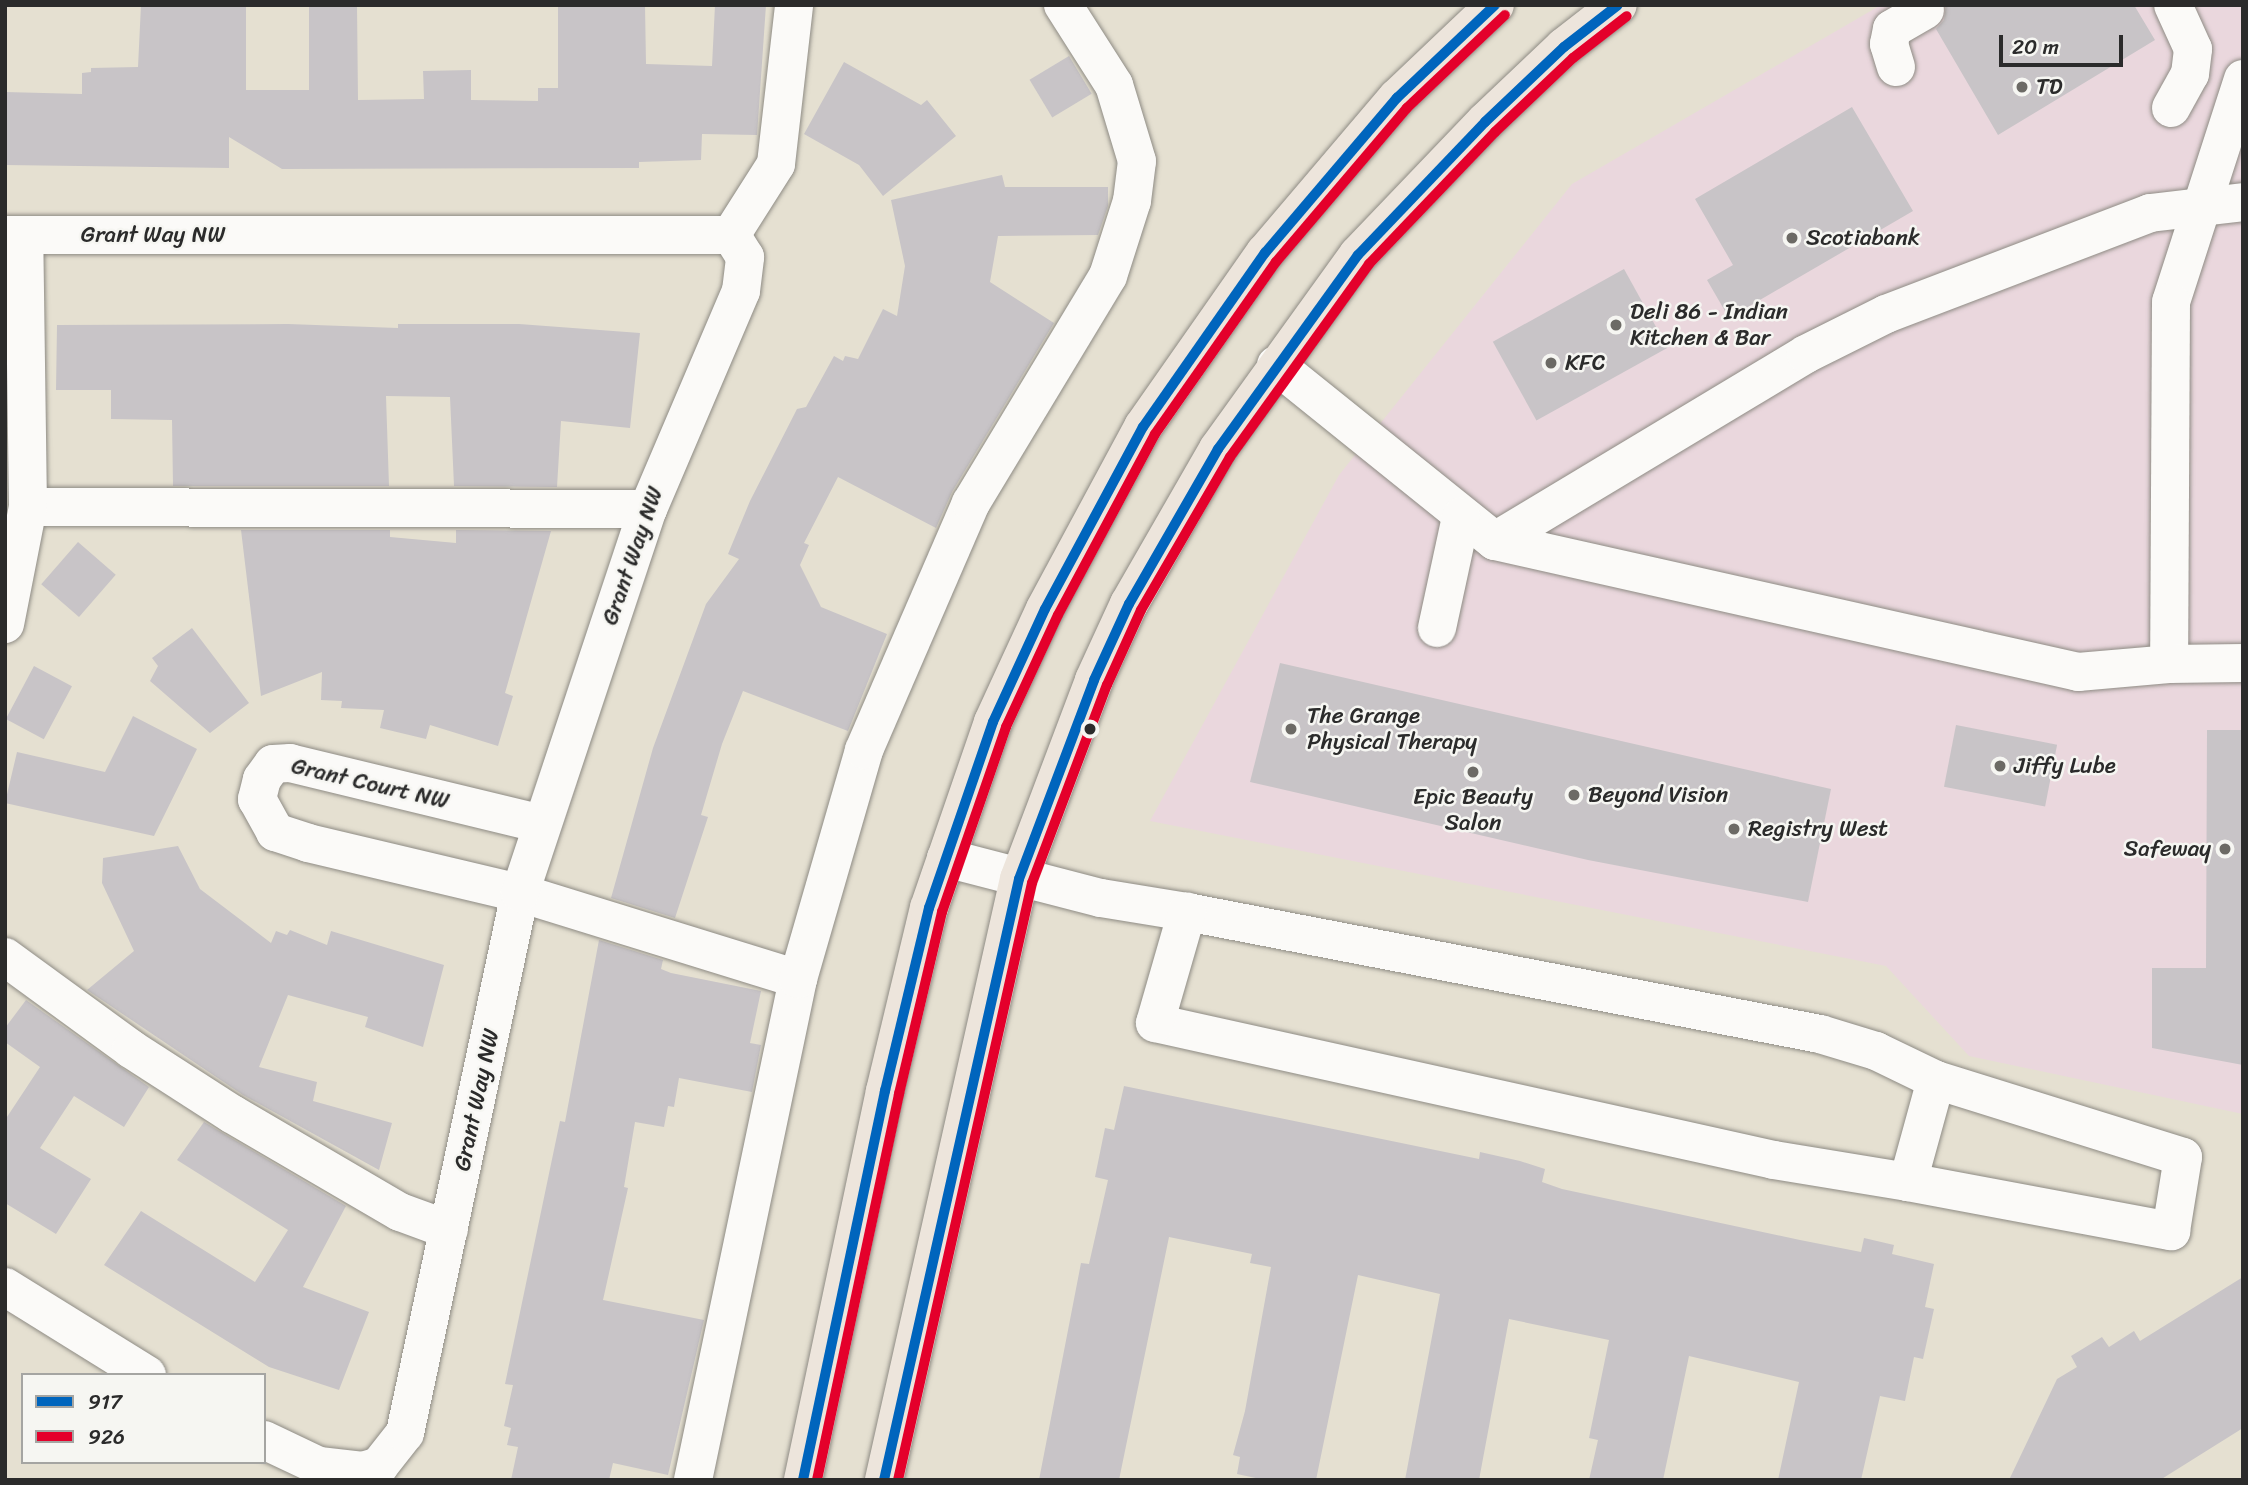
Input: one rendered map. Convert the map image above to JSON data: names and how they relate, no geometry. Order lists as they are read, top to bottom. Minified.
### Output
{"streets":{"street":["Grant Way NW","Grant Court NW"]},"crossings":[["Grant Way NW","Grant Court NW"]],"places":["TD","Scotiabank","Deli 86 - Indian Kitchen & Bar","KFC","The Grange Physical Therapy","Jiffy Lube","Epic Beauty Salon","Beyond Vision","Registry West","Safeway"],"lines":["transit line 917","transit line 926"],"legend":["917","926"],"scale_bar":"20 m"}
